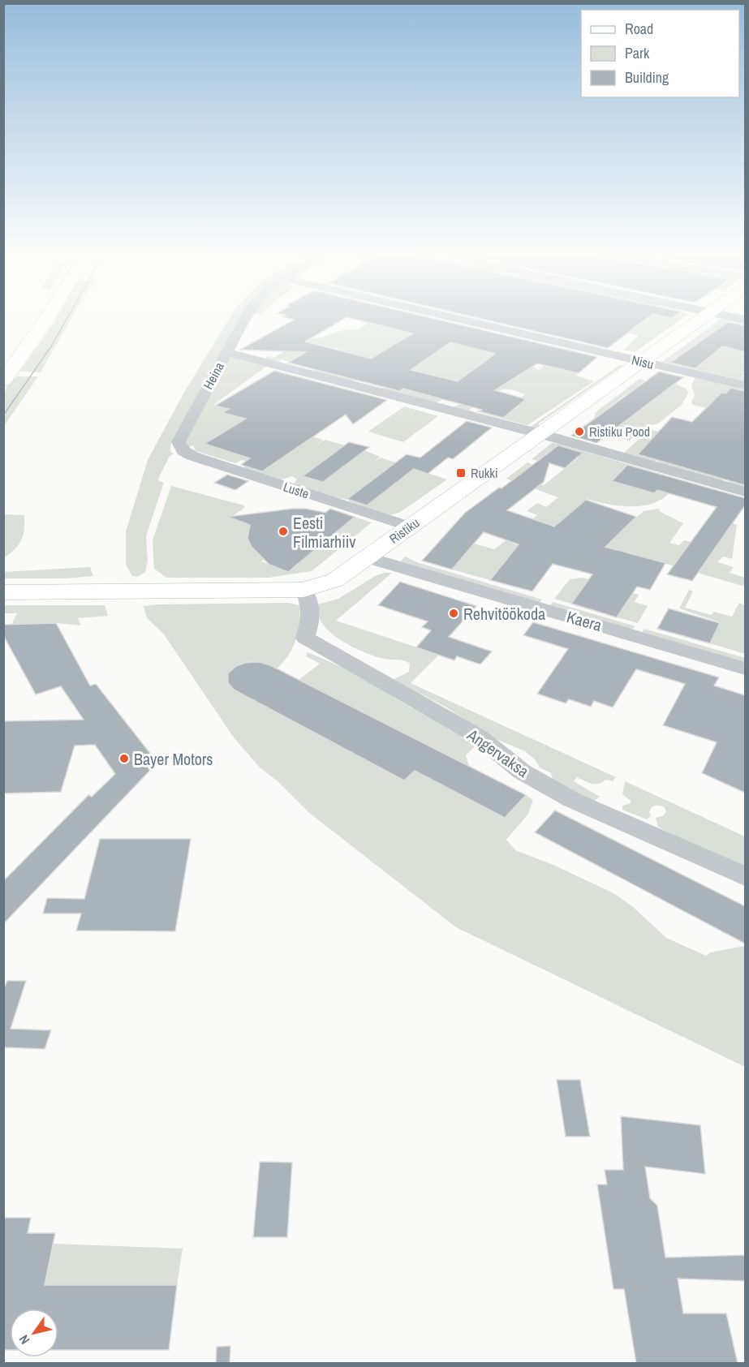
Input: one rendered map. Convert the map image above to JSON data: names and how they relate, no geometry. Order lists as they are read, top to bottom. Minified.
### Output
{"streets":{"street":["Nisu","Heina","Luste","Ristiku","Kaera","Angervaksa"]},"crossings":[["Nisu","Ristiku"],["Heina","Luste"],["Luste","Ristiku"],["Ristiku","Kaera"],["Ristiku","Angervaksa"]],"places":{"other":["Ristiku Pood","Eesti Filmiarhiiv","Rehvitöökoda","Bayer Motors"],"transit":["Rukki"]},"legend":["Road","Park","Building"],"north":"bottom left"}
